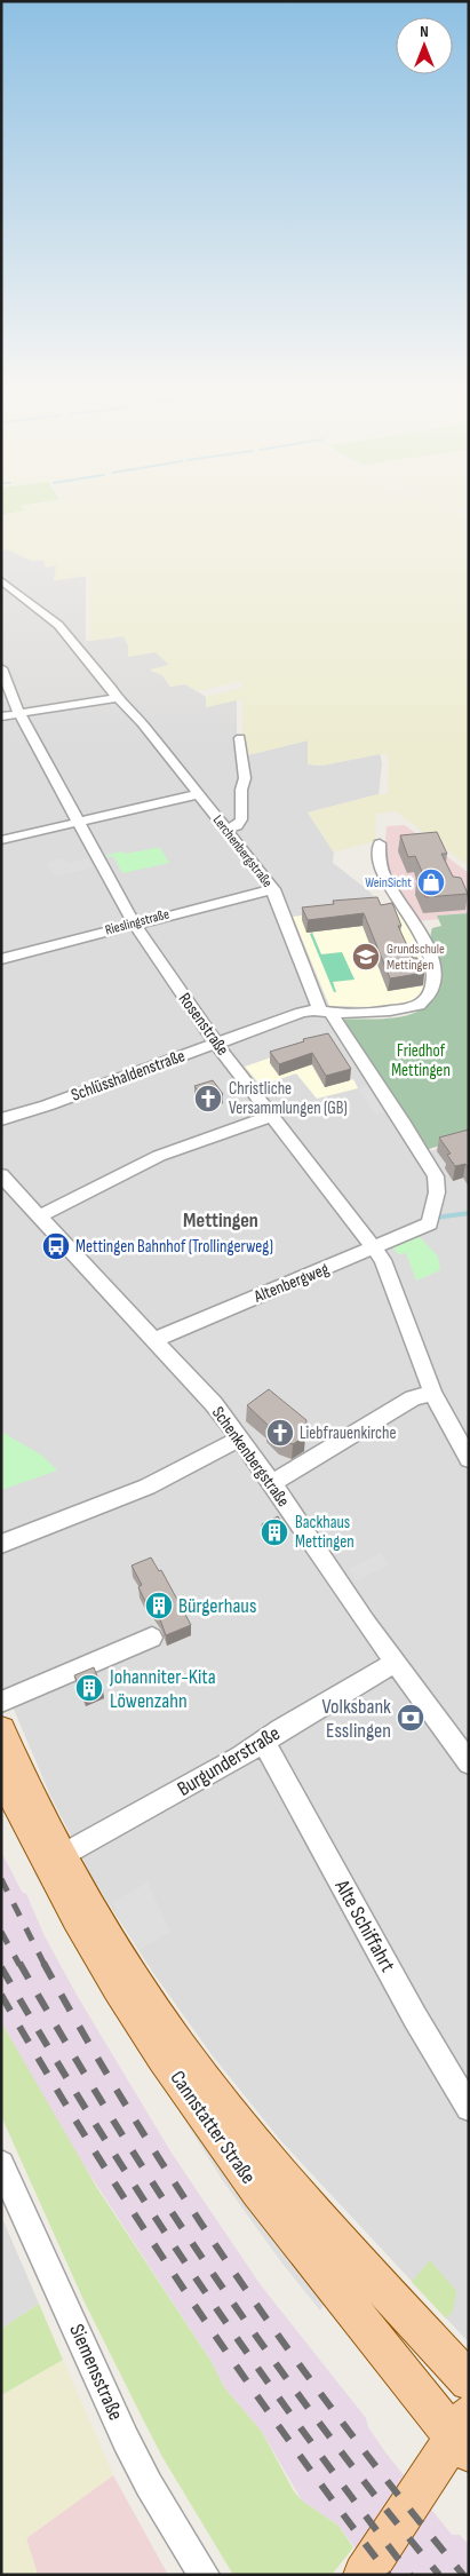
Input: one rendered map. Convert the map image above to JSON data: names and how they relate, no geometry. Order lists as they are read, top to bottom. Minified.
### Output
{"streets":{"main road":["Cannstatter Straße"],"street":["Lerchenbergstraße","Rieslingstraße","Rosenstraße","Schlüsshaldenstraße","Altenbergweg","Schenkenbergstraße","Burgunderstraße","Alte Schiffahrt","Siemensstraße"]},"crossings":[["Lerchenbergstraße","Rieslingstraße"],["Lerchenbergstraße","Schlüsshaldenstraße"],["Lerchenbergstraße","Altenbergweg"],["Rieslingstraße","Rosenstraße"],["Rosenstraße","Schlüsshaldenstraße"],["Rosenstraße","Altenbergweg"],["Altenbergweg","Schenkenbergstraße"],["Schenkenbergstraße","Burgunderstraße"],["Burgunderstraße","Alte Schiffahrt"],["Burgunderstraße","Cannstatter Straße"]],"districts":["Mettingen"],"parks":["Friedhof Mettingen"],"places":{"shop":["WeinSicht"],"school or university":["Grundschule Mettingen"],"church":["Christliche Versammlungen (GB)","Liebfrauenkirche"],"bus stop":["Mettingen Bahnhof (Trollingerweg)"],"building":["Backhaus Mettingen","Bürgerhaus","Johanniter-Kita Löwenzahn"],"bank":["Volksbank Esslingen"]},"north":"top"}
